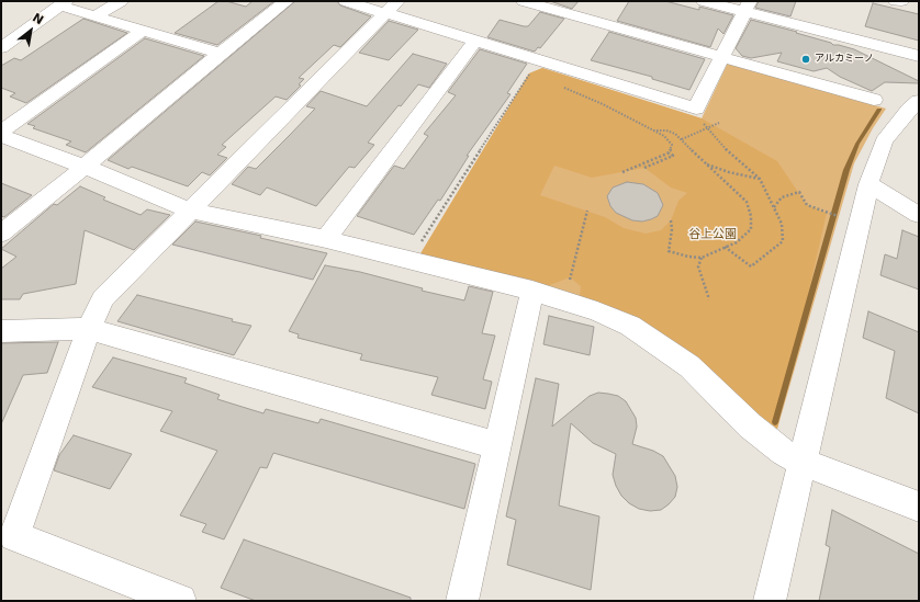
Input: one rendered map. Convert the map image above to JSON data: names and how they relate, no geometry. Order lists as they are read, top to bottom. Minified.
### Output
{"parks":["谷上公園"],"places":["アルカミーノ"],"north":"top right"}
